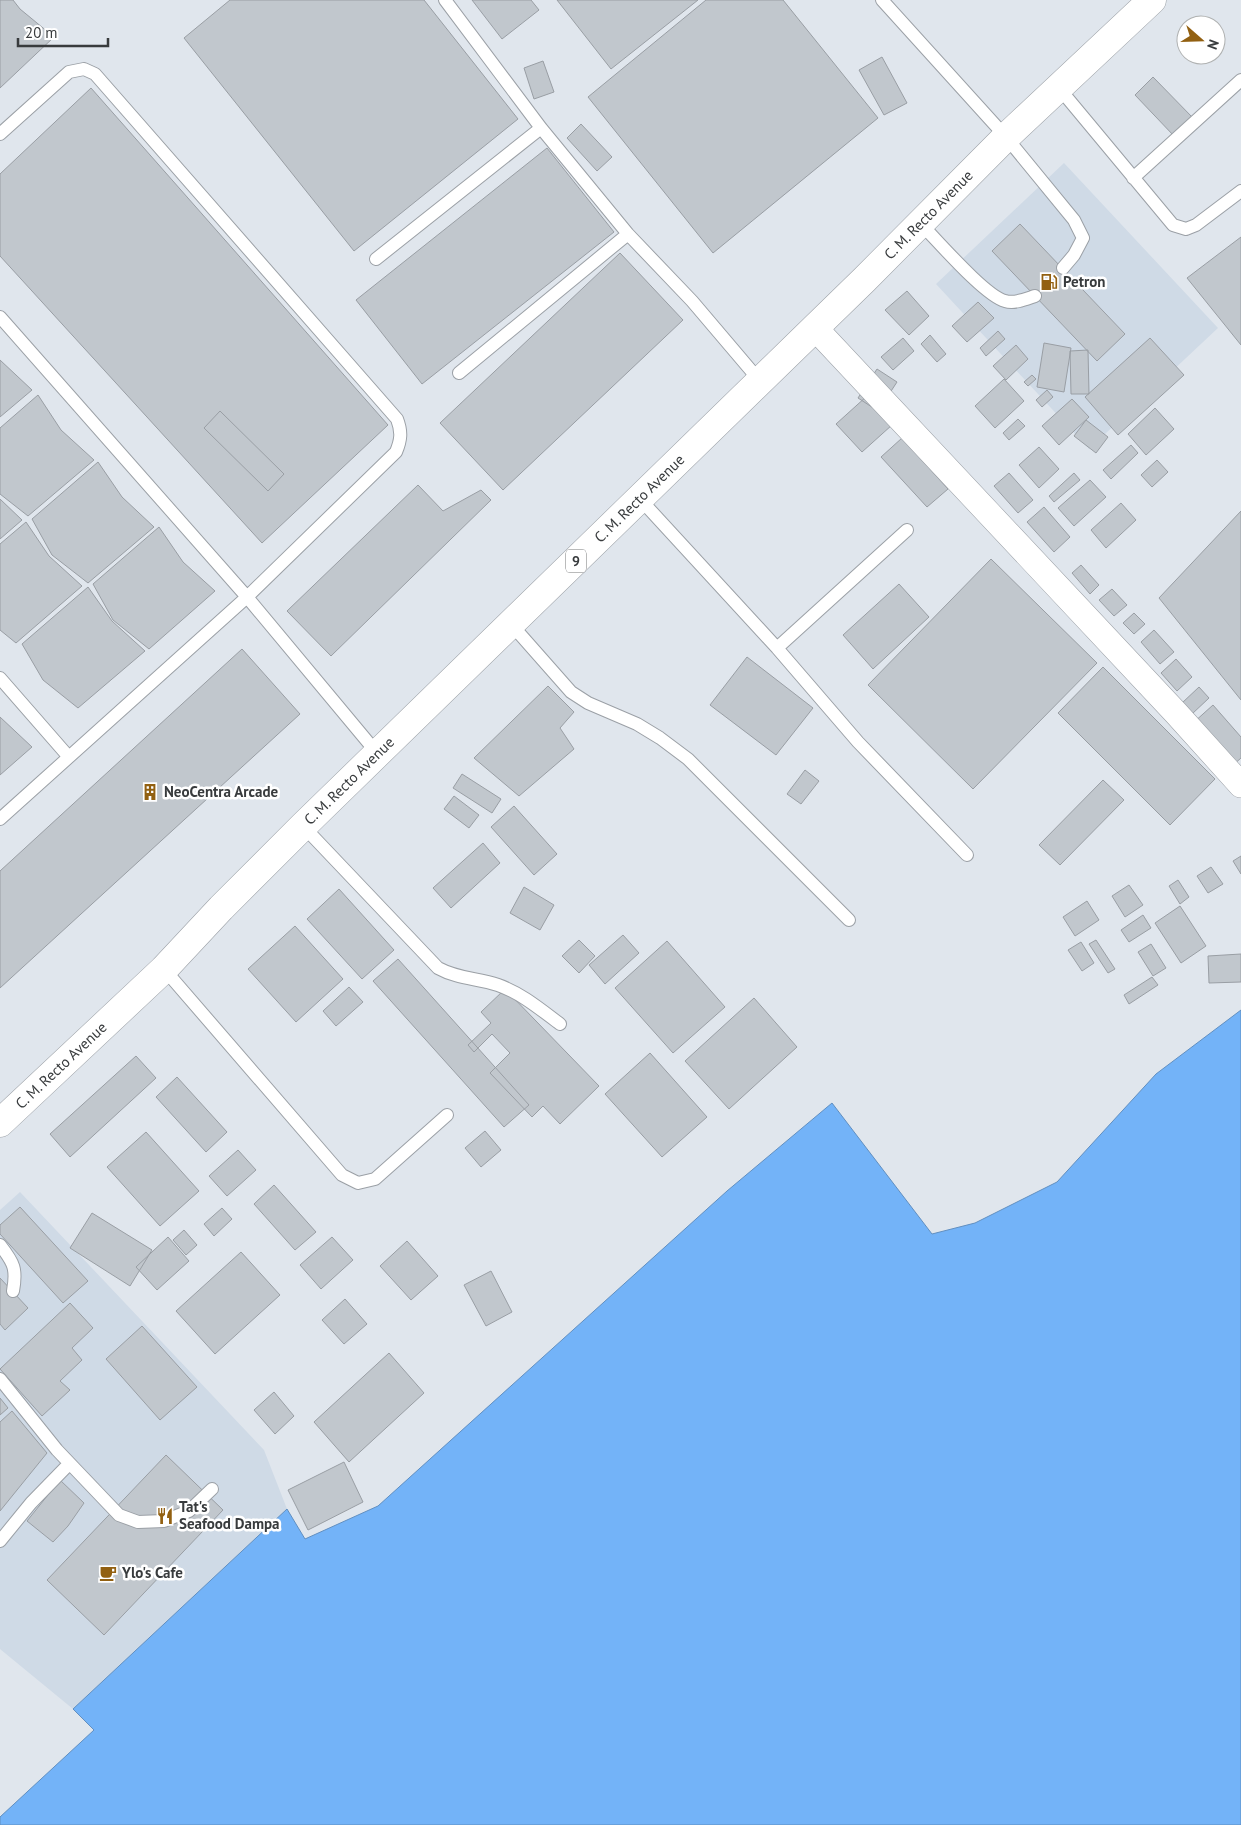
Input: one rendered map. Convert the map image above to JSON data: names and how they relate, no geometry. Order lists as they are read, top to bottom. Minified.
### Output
{"streets":{"highway":["C. M. Recto Avenue","9"]},"places":{"fuel station":["Petron"],"building":["NeoCentra Arcade"],"restaurant":["Tat's Seafood Dampa"],"cafe":["Ylo's Cafe"]},"scale_bar":"20 m","north":"right"}
